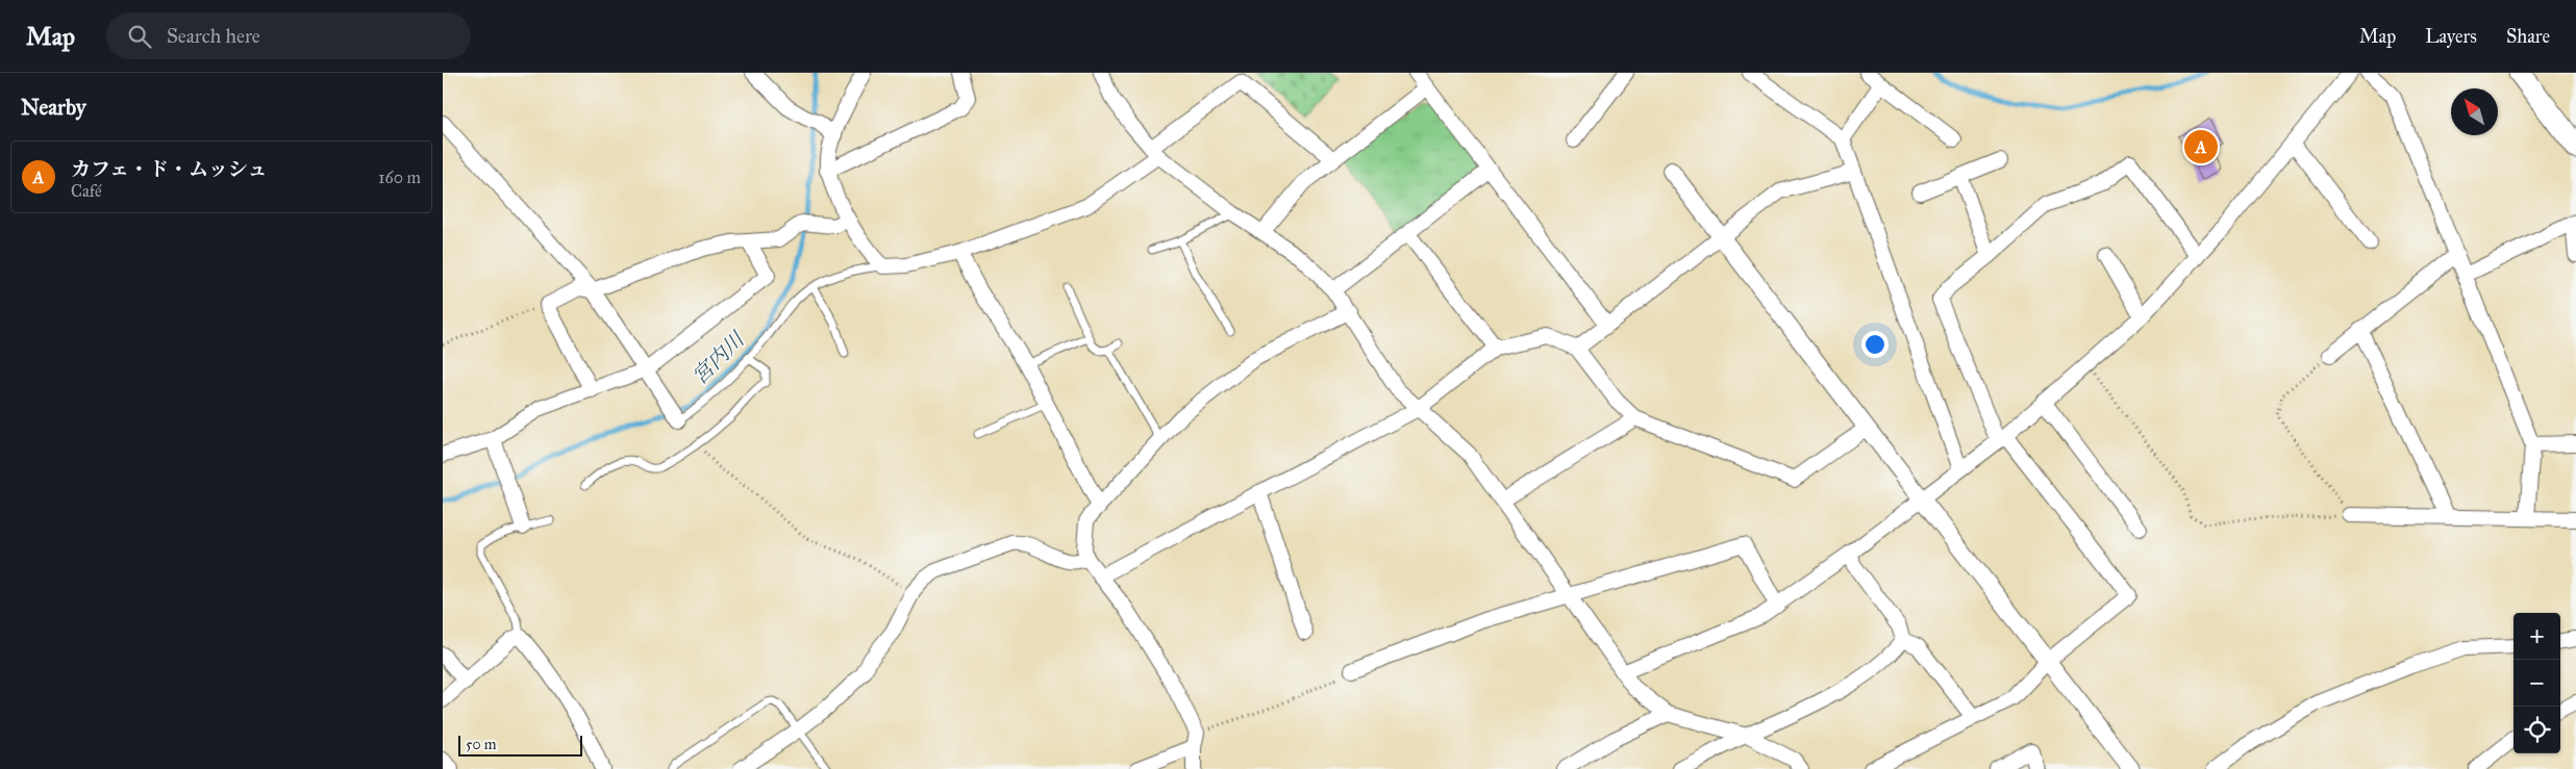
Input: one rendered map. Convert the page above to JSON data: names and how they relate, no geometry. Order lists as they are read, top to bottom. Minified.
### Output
{"water":["宮内川"],"scale_bar":"50 m","north":"top left","page":{"header":"Map","search":"Search here","nav":["Map","Layers","Share"],"heading":"Nearby","pins":"A","list":[{"mark":"A","name":"カフェ・ド・ムッシュ","note":"Café","value":"160 m"}],"map_buttons":["+","−"],"scale":"50 m"}}
